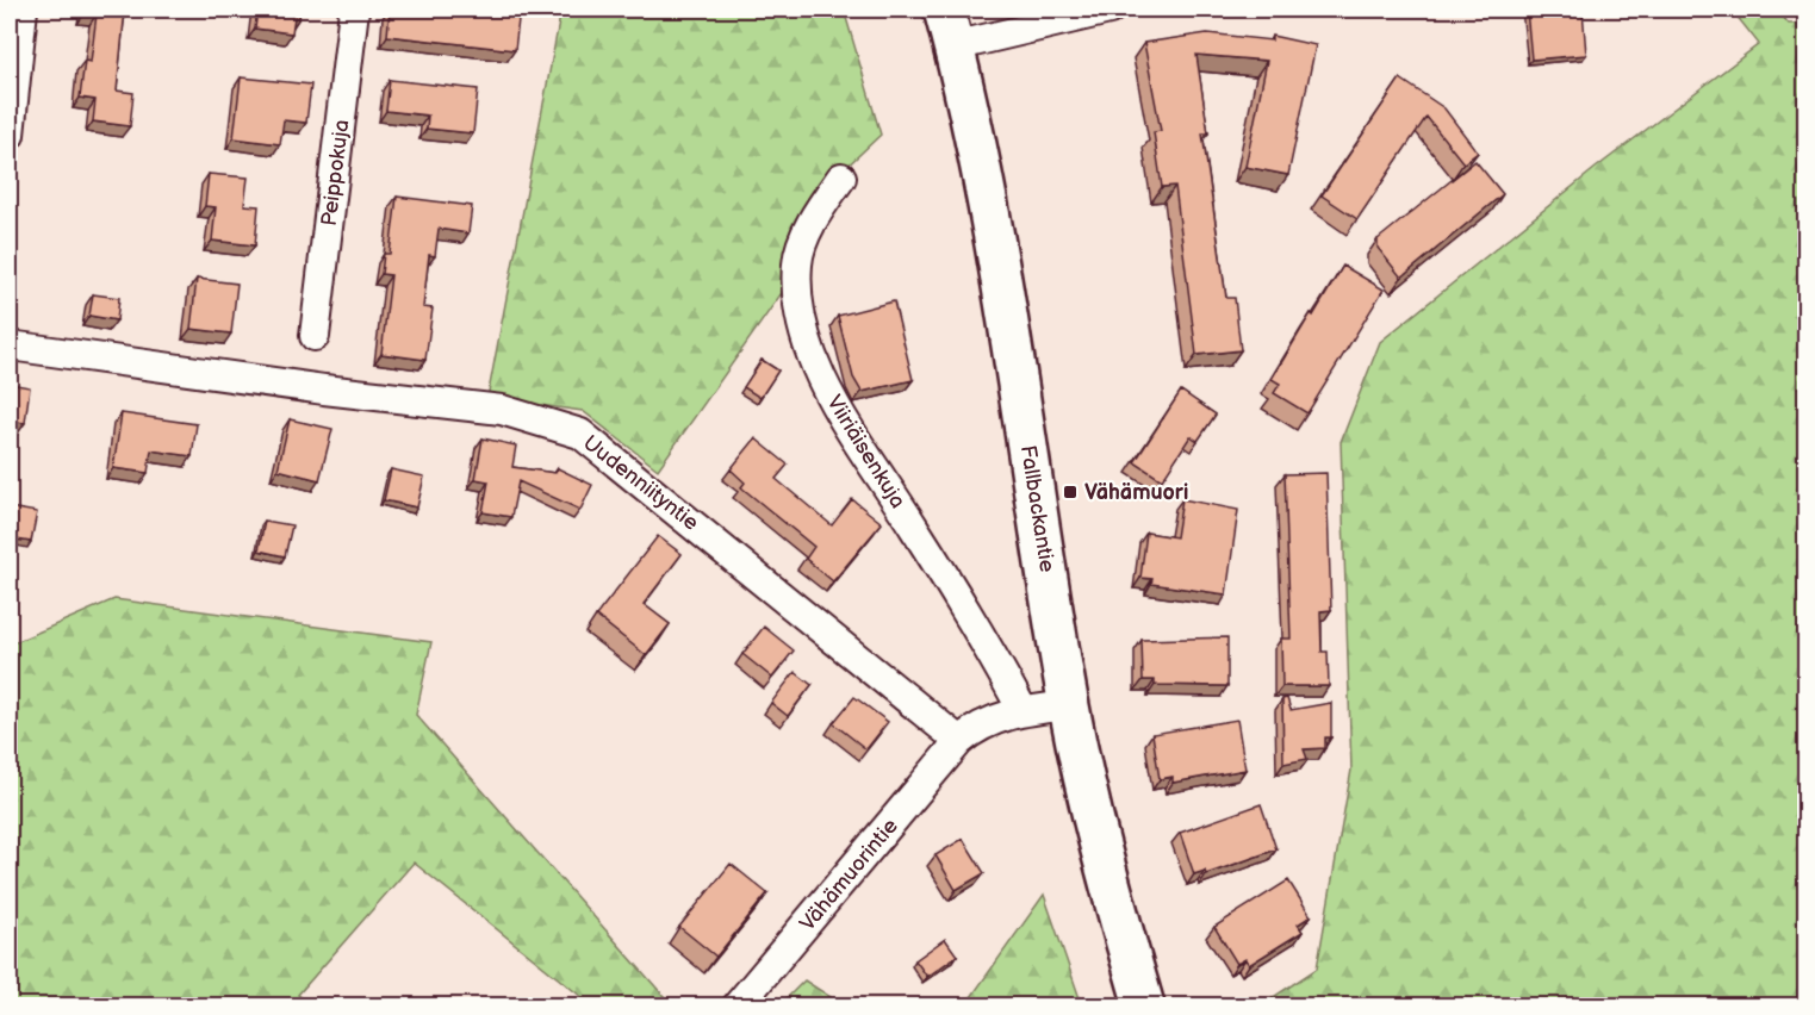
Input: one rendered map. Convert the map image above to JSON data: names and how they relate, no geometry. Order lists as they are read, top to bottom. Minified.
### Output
{"streets":{"street":["Peippokuja","Viiriäisenkuja","Uudenniityntie","Fallbackantie","Vähämuorintie"]},"crossings":[["Uudenniityntie","Vähämuorintie"]],"places":{"transit":["Vähämuori"]}}
